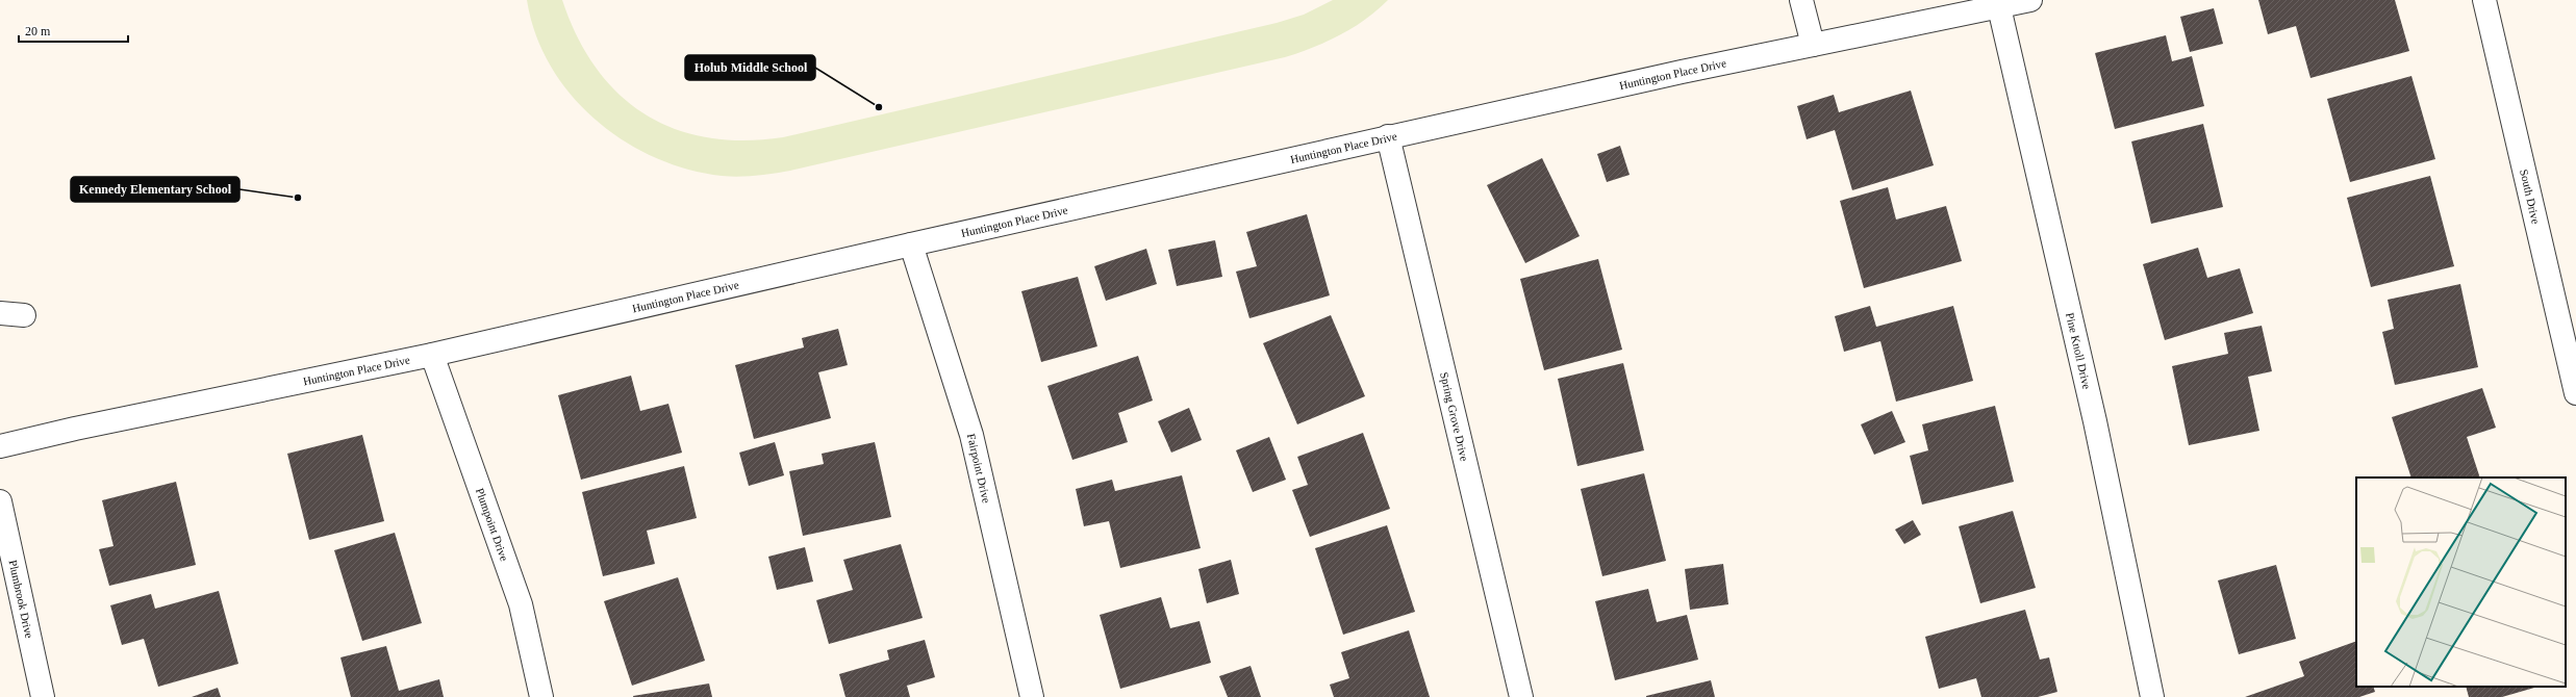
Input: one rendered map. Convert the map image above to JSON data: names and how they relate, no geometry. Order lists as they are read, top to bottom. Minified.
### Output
{"streets":{"street":["Huntington Place Drive","South Drive","Pine Knoll Drive","Spring Grove Drive","Fairpoint Drive","Plumpoint Drive","Plumbrook Drive"]},"crossings":[["Huntington Place Drive","Pine Knoll Drive"],["Huntington Place Drive","Spring Grove Drive"],["Huntington Place Drive","Fairpoint Drive"],["Huntington Place Drive","Plumpoint Drive"]],"places":["Holub Middle School","Kennedy Elementary School"],"scale_bar":"20 m"}
